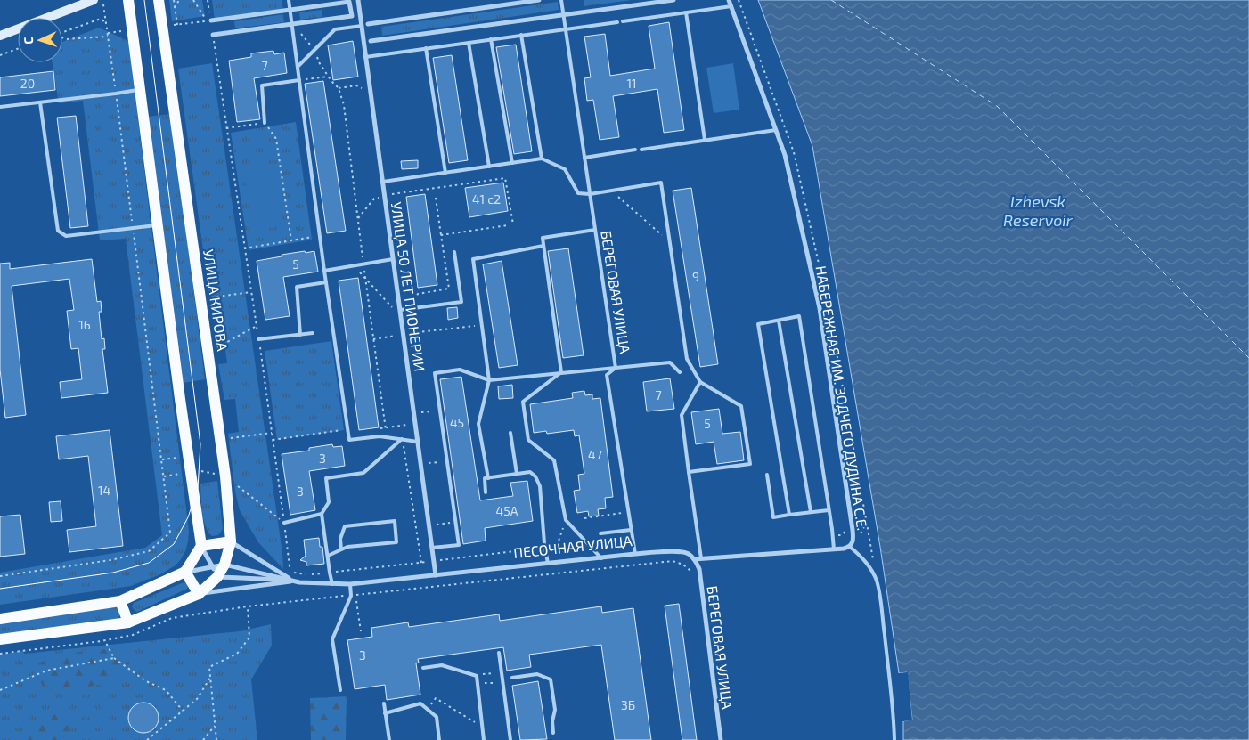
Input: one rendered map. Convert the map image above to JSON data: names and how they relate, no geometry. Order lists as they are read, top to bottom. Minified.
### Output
{"streets":{"main road":["УЛИЦА КИРОВА","ПЕСОЧНАЯ УЛИЦА"],"street":["УЛИЦА 50 ЛЕТ ПИОНЕРИИ","БЕРЕГОВАЯ УЛИЦА","НАБЕРЕЖНАЯ ИМ. ЗОДЧЕГО ДУДИНА С.Е."]},"crossings":[["УЛИЦА 50 ЛЕТ ПИОНЕРИИ","ПЕСОЧНАЯ УЛИЦА"],["БЕРЕГОВАЯ УЛИЦА","ПЕСОЧНАЯ УЛИЦА"],["УЛИЦА КИРОВА","ПЕСОЧНАЯ УЛИЦА"],["НАБЕРЕЖНАЯ ИМ. ЗОДЧЕГО ДУДИНА С.Е.","ПЕСОЧНАЯ УЛИЦА"]],"water":["Izhevsk Reservoir"],"house_numbers":["7","20","11","41 с2","5","9","16","7","45","5","47","3","14","3","45А","3","3Б"],"north":"left"}
